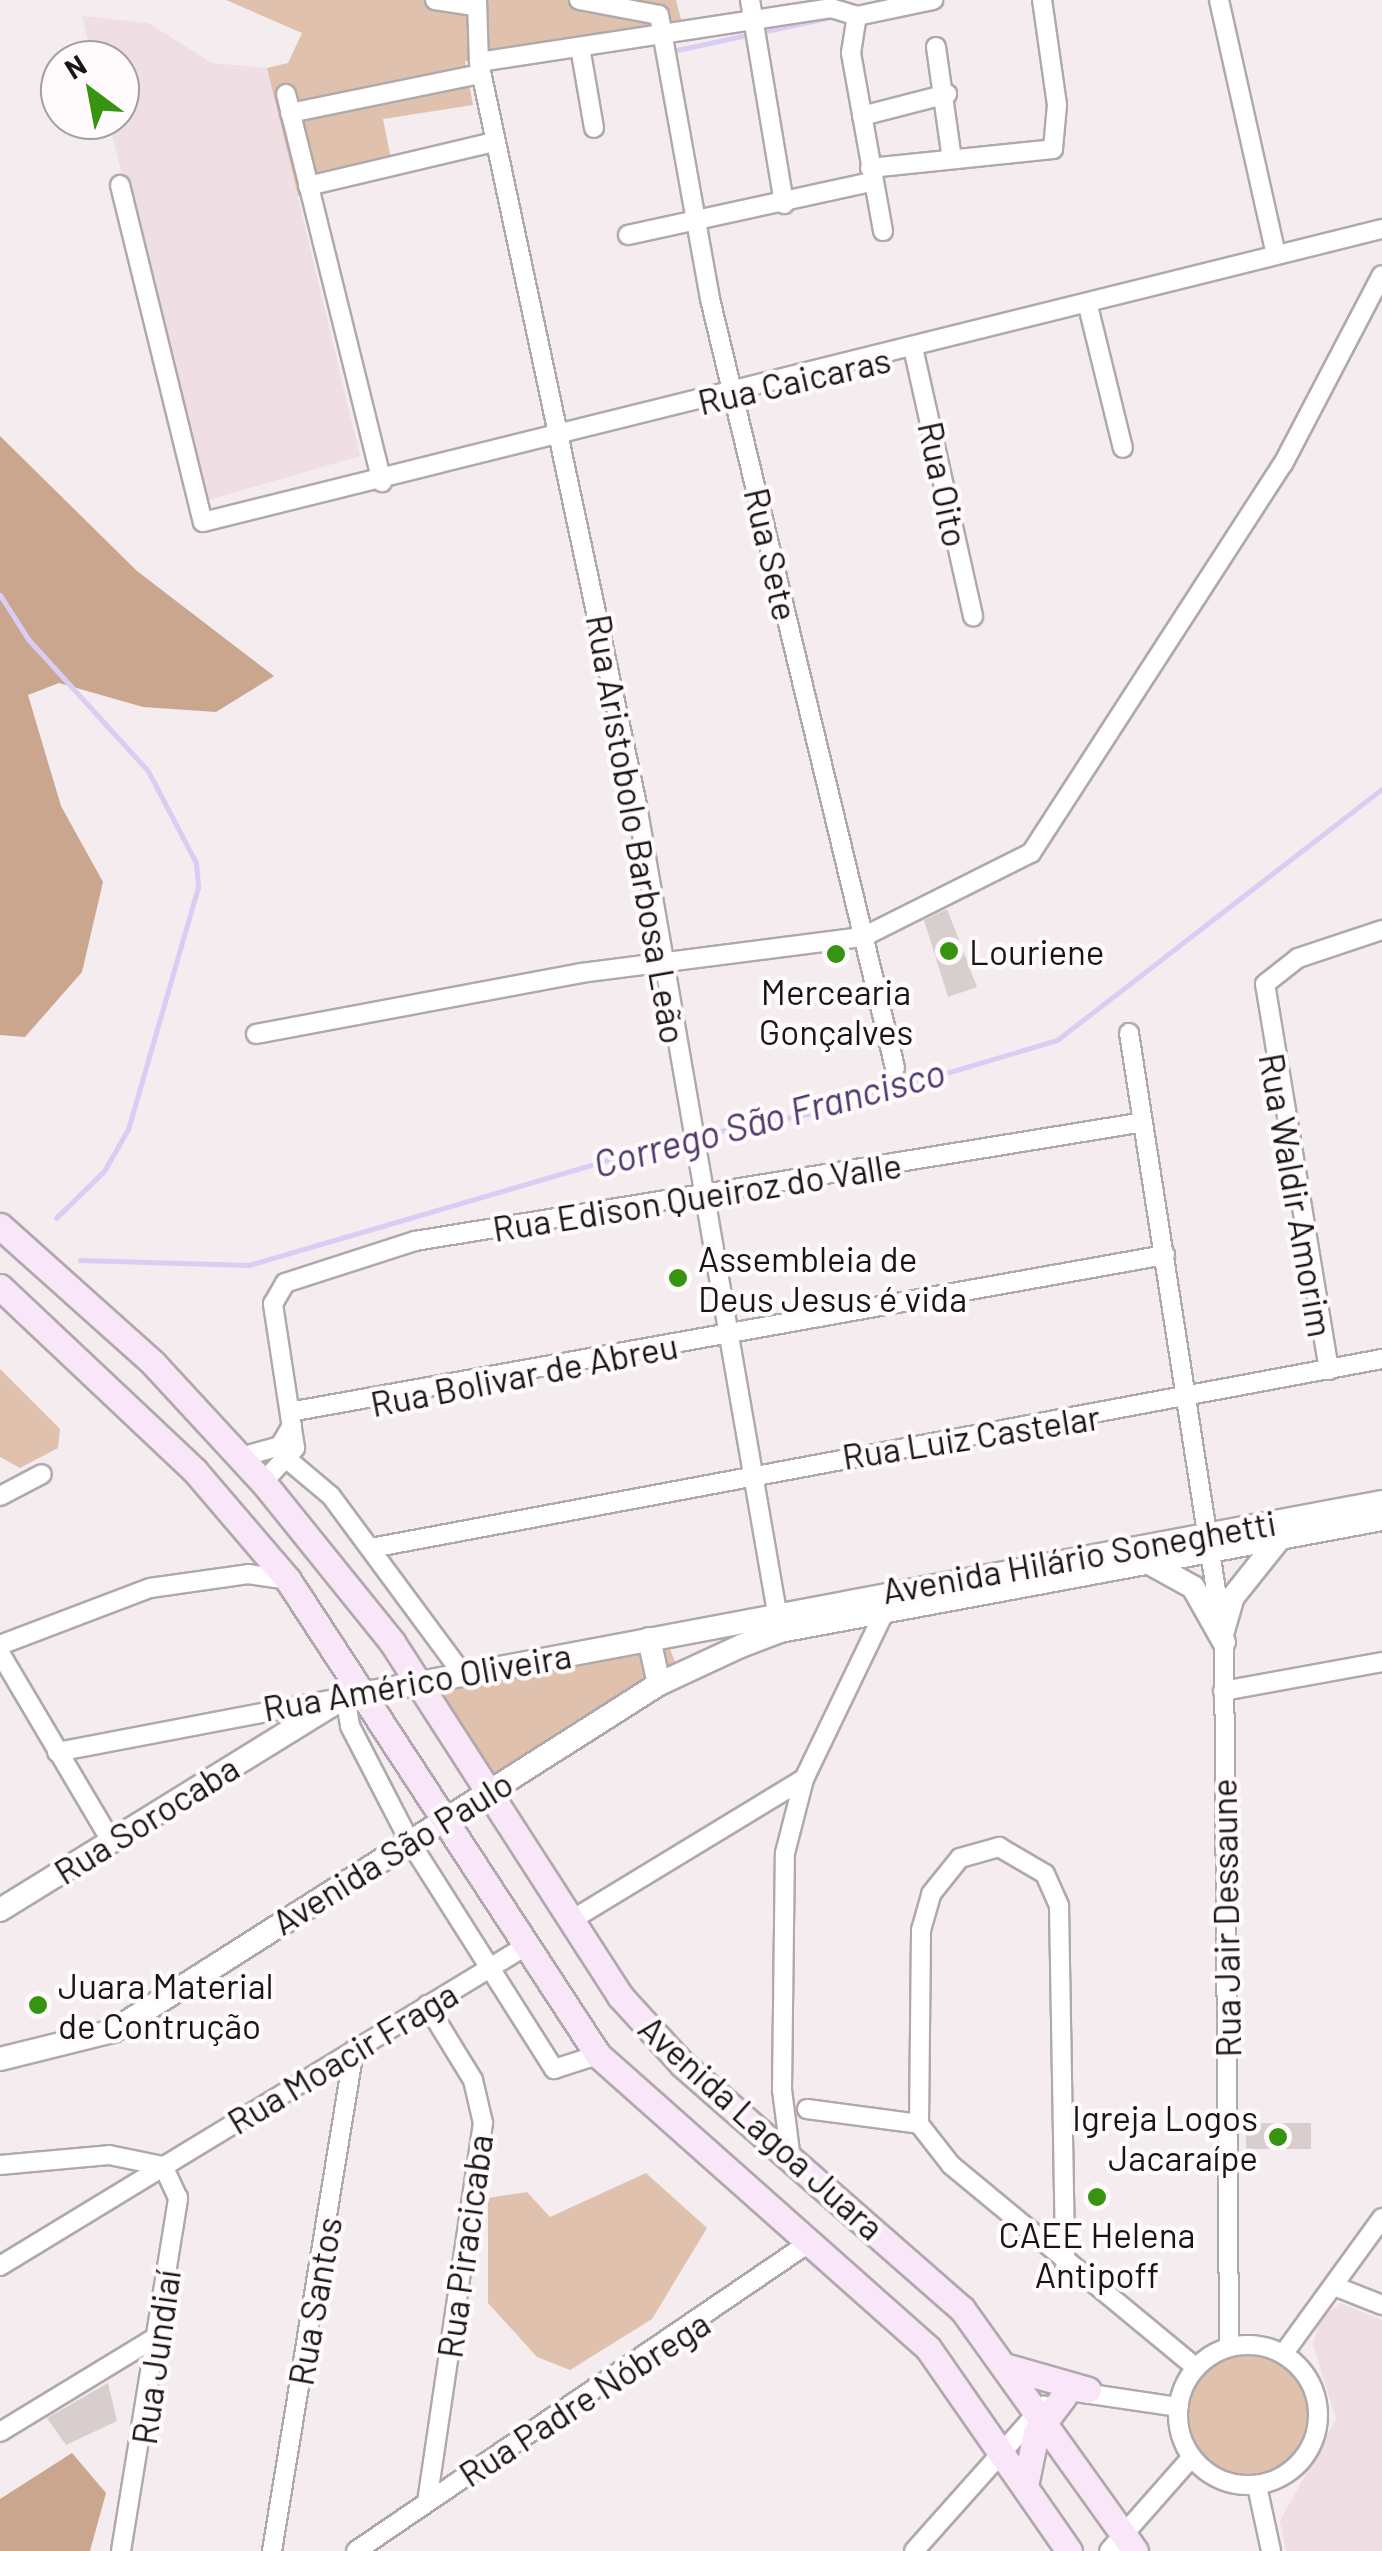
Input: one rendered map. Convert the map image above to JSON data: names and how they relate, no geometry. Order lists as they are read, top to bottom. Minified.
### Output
{"streets":{"main road":["Avenida Lagoa Juara"],"street":["Rua Caicaras","Rua Oito","Rua Sete","Rua Aristobolo Barbosa Leão","Rua Waldir Amorim","Rua Edison Queiroz do Valle","Rua Bolivar de Abreu","Rua Luiz Castelar","Avenida Hilário Soneghetti","Rua Américo Oliveira","Rua Sorocaba","Avenida São Paulo","Rua Jair Dessaune","Rua Moacir Fraga","Rua Piracicaba","Rua Santos","Rua Jundiaí","Rua Padre Nóbrega"]},"crossings":[["Rua Caicaras","Rua Oito"],["Rua Caicaras","Rua Sete"],["Rua Caicaras","Rua Aristobolo Barbosa Leão"],["Rua Aristobolo Barbosa Leão","Rua Edison Queiroz do Valle"],["Rua Aristobolo Barbosa Leão","Rua Bolivar de Abreu"],["Rua Aristobolo Barbosa Leão","Rua Luiz Castelar"],["Rua Aristobolo Barbosa Leão","Avenida Hilário Soneghetti"],["Rua Aristobolo Barbosa Leão","Rua Américo Oliveira"],["Rua Aristobolo Barbosa Leão","Avenida São Paulo"],["Rua Waldir Amorim","Rua Luiz Castelar"],["Rua Edison Queiroz do Valle","Rua Bolivar de Abreu"],["Rua Edison Queiroz do Valle","Rua Jair Dessaune"],["Rua Bolivar de Abreu","Rua Jair Dessaune"],["Rua Luiz Castelar","Rua Jair Dessaune"],["Avenida Hilário Soneghetti","Rua Américo Oliveira"],["Avenida Hilário Soneghetti","Avenida São Paulo"],["Avenida Hilário Soneghetti","Rua Jair Dessaune"],["Rua Américo Oliveira","Rua Sorocaba"],["Rua Américo Oliveira","Avenida São Paulo"],["Rua Américo Oliveira","Avenida Lagoa Juara"],["Rua Sorocaba","Avenida Lagoa Juara"],["Avenida São Paulo","Avenida Lagoa Juara"],["Rua Moacir Fraga","Avenida Lagoa Juara"],["Rua Moacir Fraga","Rua Piracicaba"],["Rua Moacir Fraga","Rua Santos"],["Rua Moacir Fraga","Rua Jundiaí"],["Avenida Lagoa Juara","Rua Padre Nóbrega"],["Rua Piracicaba","Rua Padre Nóbrega"]],"water":["Corrego São Francisco"],"places":["Louriene","Mercearia Gonçalves","Assembleia de Deus Jesus é vida","Juara Material de Contrução","Igreja Logos Jacaraípe","CAEE Helena Antipoff"],"north":"top left"}
